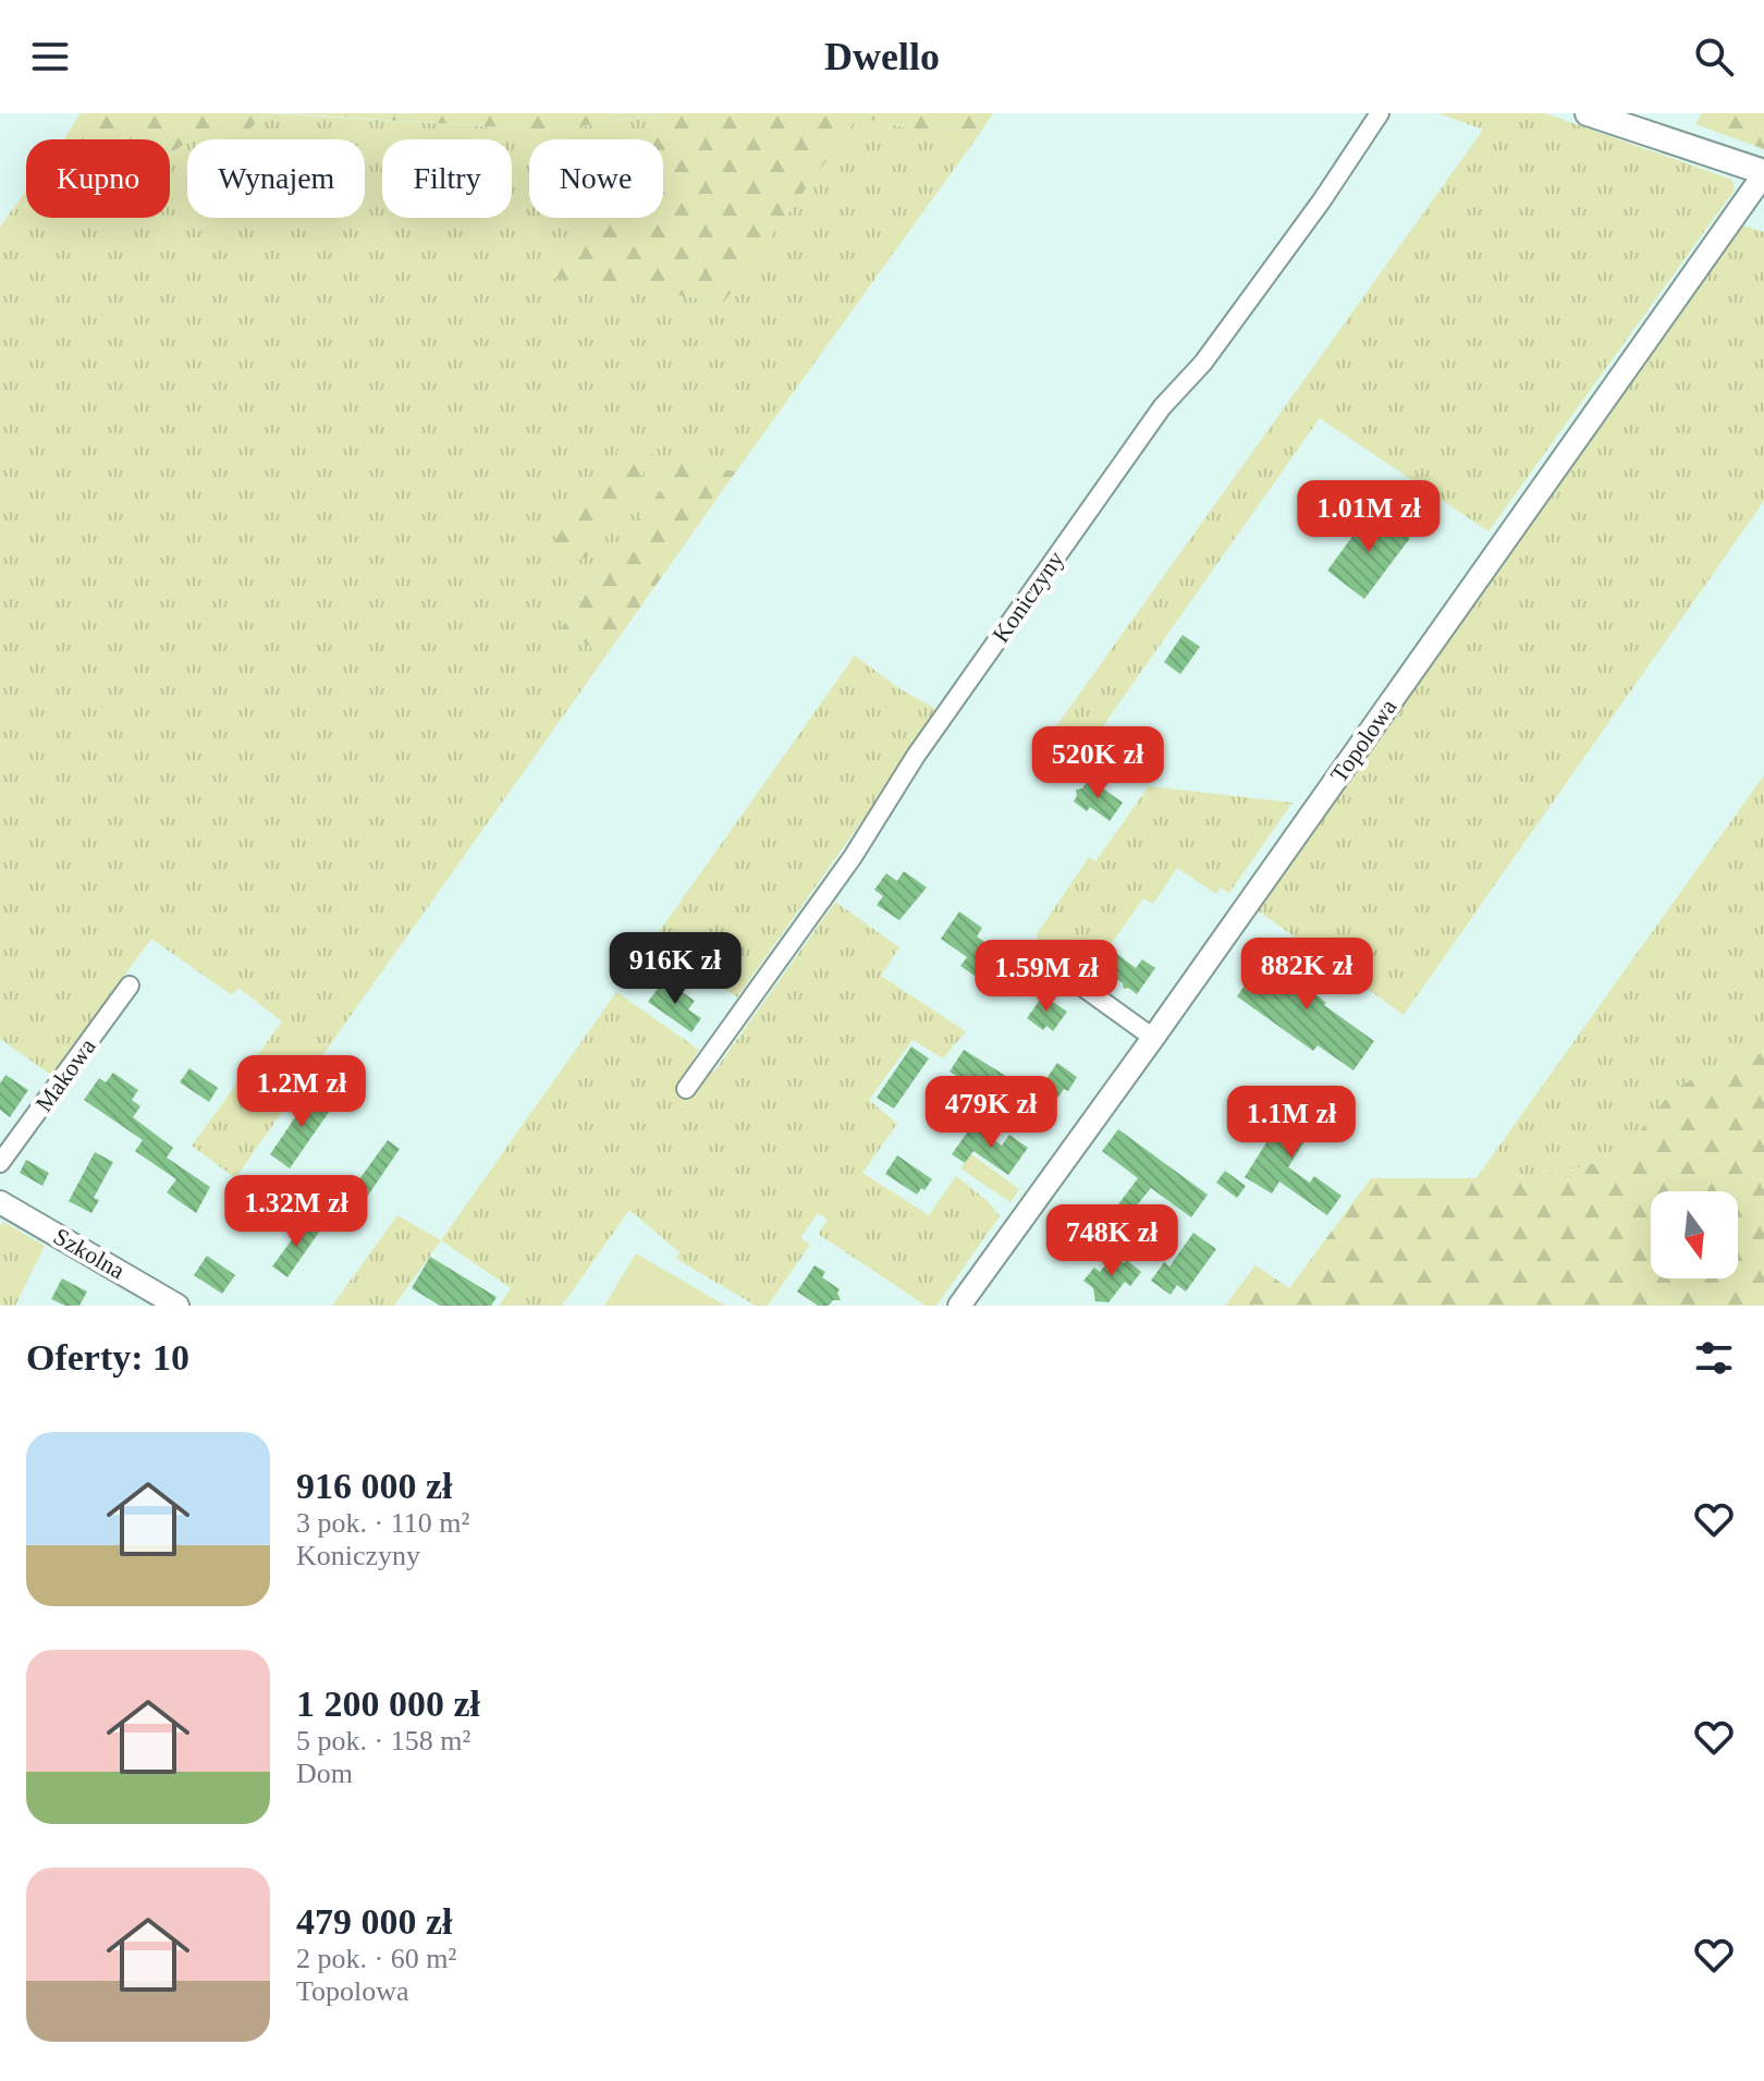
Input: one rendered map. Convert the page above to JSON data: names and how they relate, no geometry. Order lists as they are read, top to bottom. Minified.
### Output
{"streets":{"street":["Koniczyny","Topolowa","Makowa","Szkolna"]},"north":"bottom","page":{"header":"Dwello","chip":["Kupno","Wynajem","Filtry","Nowe"],"price":["1.01M zł","520K zł","916K zł","882K zł","1.59M zł","1.2M zł","479K zł","1.1M zł","1.32M zł","748K zł"],"heading":"Oferty: 10","list":[{"name":"916 000 zł","note":"3 pok. · 110 m² · Koniczyny"},{"name":"1 200 000 zł","note":"5 pok. · 158 m² · Dom"},{"name":"479 000 zł","note":"2 pok. · 60 m² · Topolowa"}]}}
